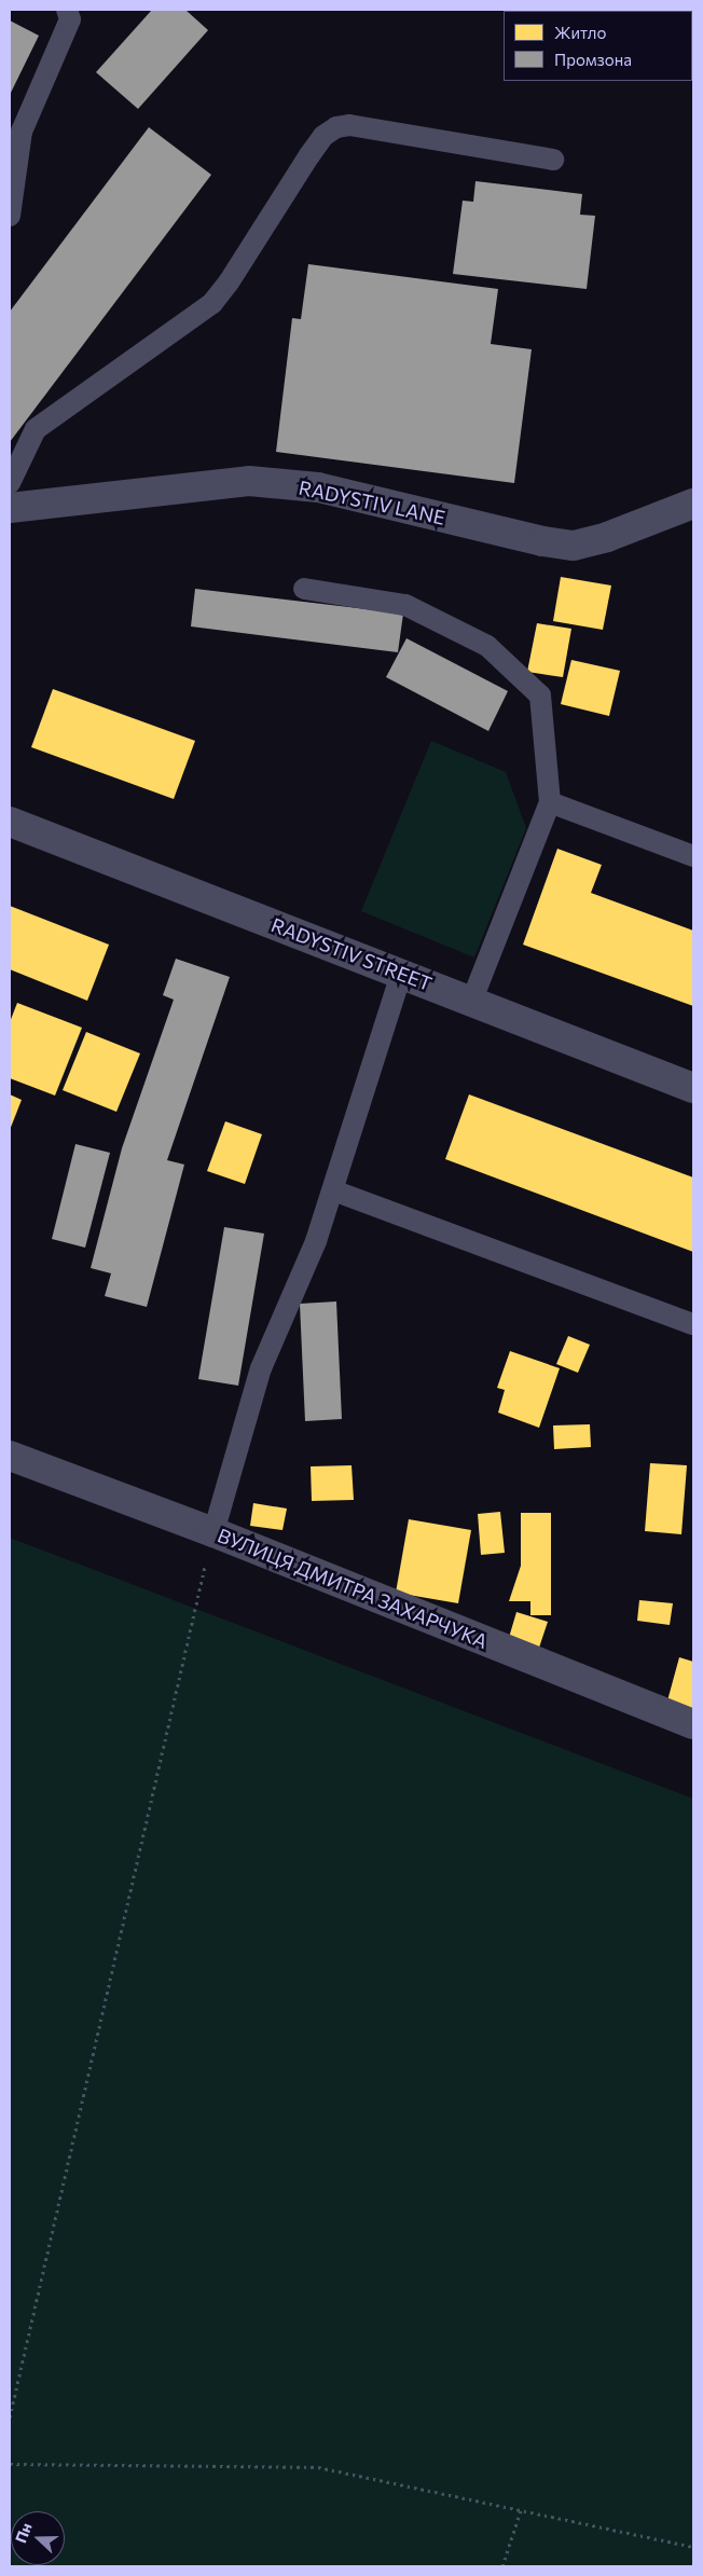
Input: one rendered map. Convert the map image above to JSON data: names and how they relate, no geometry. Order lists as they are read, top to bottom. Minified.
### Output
{"streets":{"street":["RADYSTIV LANE","RADYSTIV STREET","ВУЛИЦЯ ДМИТРА ЗАХАРЧУКА"]},"legend":["Житло","Промзона"],"north":"left"}
